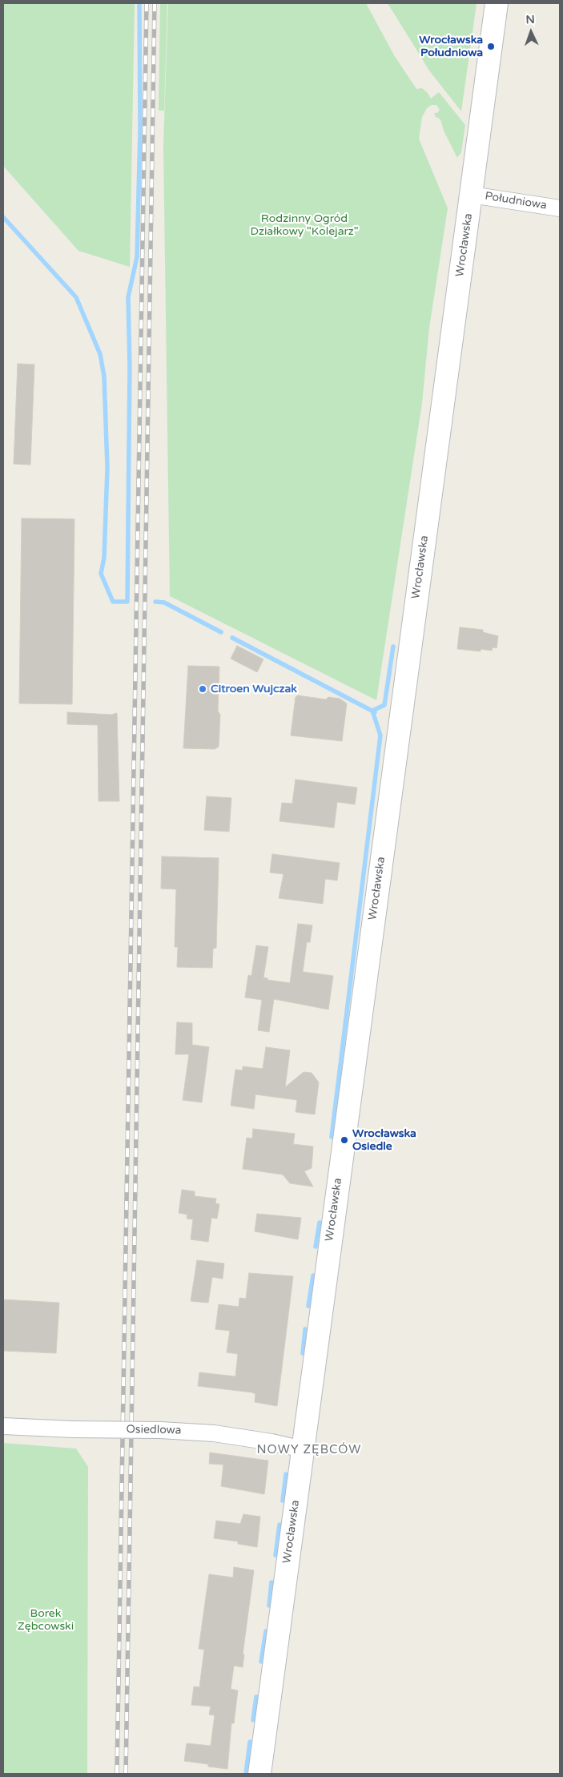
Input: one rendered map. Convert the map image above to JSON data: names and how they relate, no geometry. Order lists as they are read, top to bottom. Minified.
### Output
{"streets":{"main road":["Wrocławska"],"street":["Południowa","Osiedlowa"]},"crossings":[["Południowa","Wrocławska"],["Wrocławska","Osiedlowa"]],"districts":["NOWY ZĘBCÓW"],"parks":["Rodzinny Ogród Działkowy \"Kolejarz\"","Borek Zębcowski"],"places":["Wrocławska Południowa","Citroen Wujczak","Wrocławska Osiedle"],"north":"top"}
